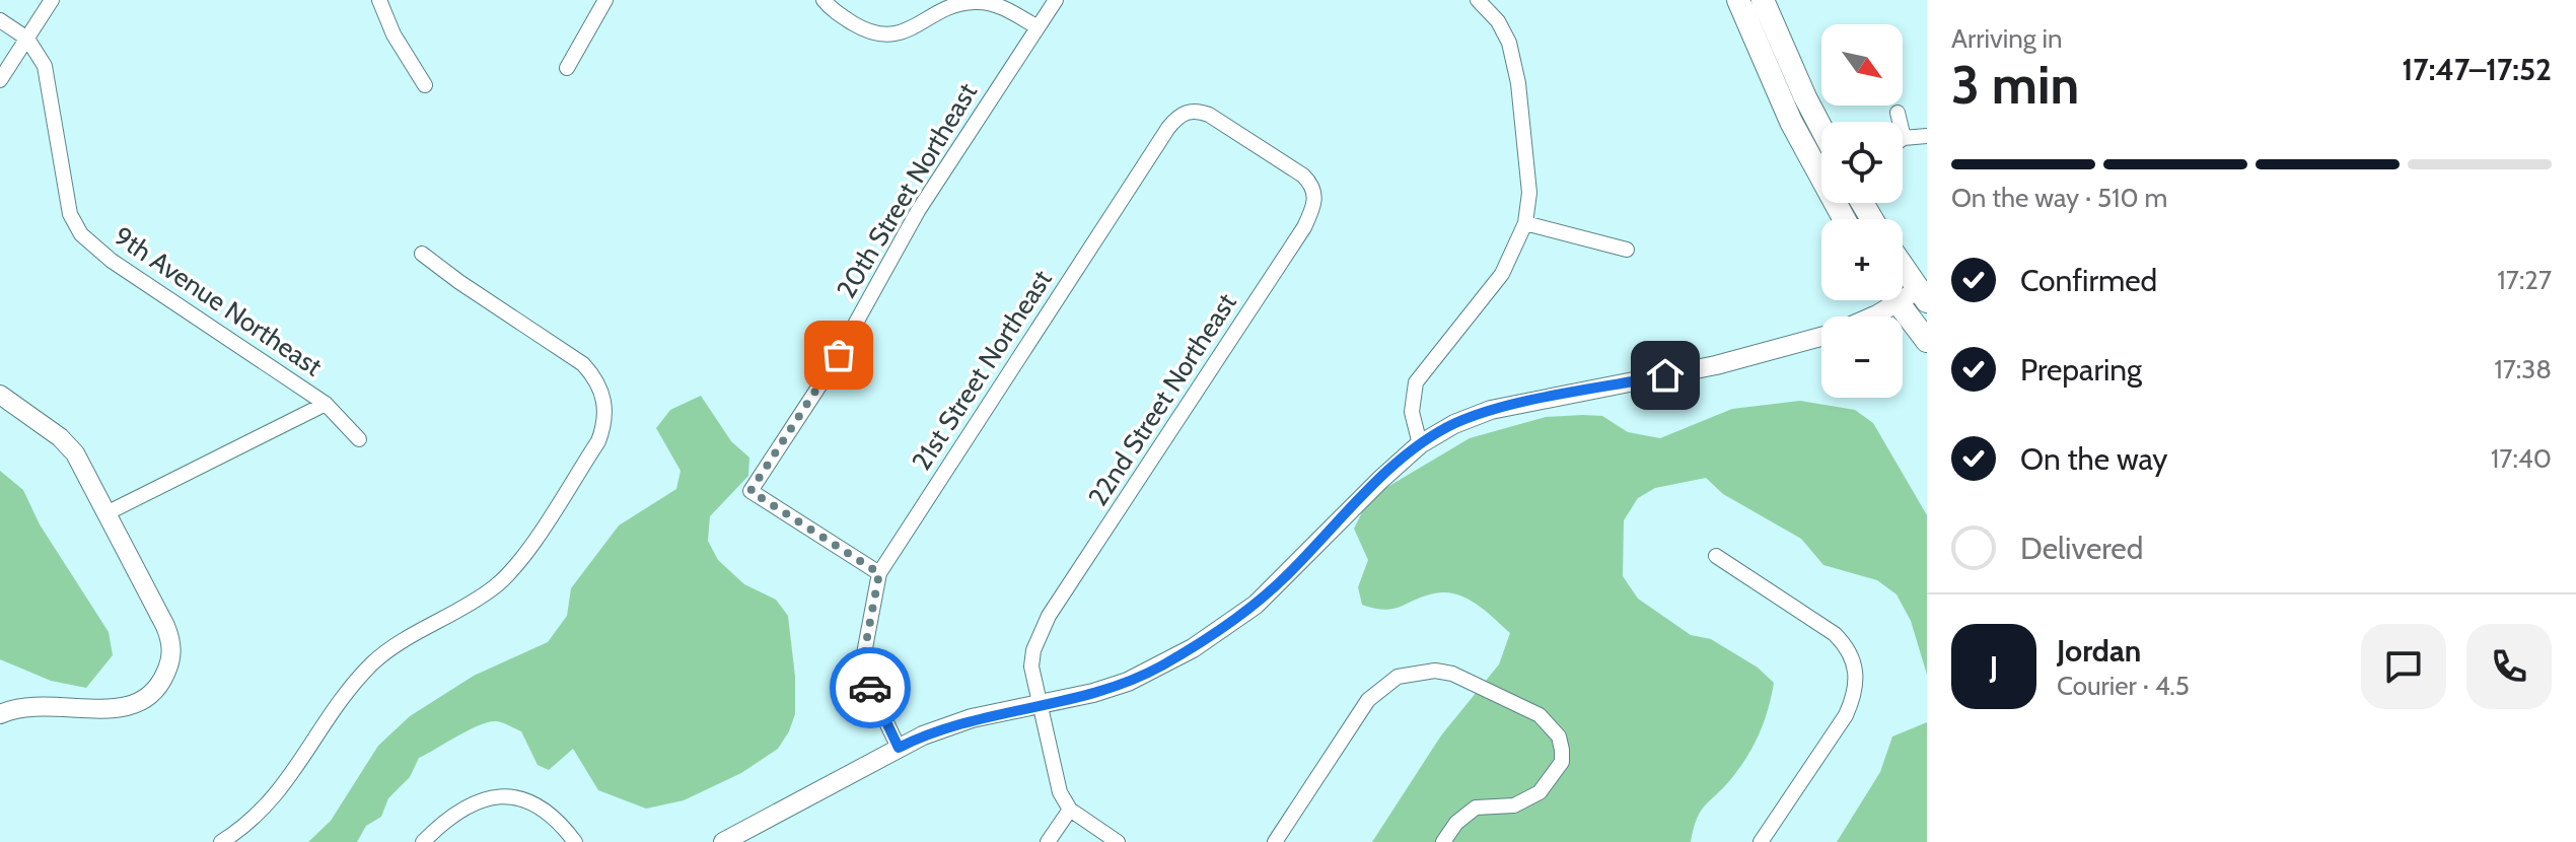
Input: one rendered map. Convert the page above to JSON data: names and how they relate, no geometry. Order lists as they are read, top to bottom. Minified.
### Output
{"streets":{"street":["20th Street Northeast","9th Avenue Northeast","21st Street Northeast","22nd Street Northeast"]},"crossings":[["20th Street Northeast","21st Street Northeast"],["21st Street Northeast","22nd Street Northeast"]],"north":"bottom right","page":{"heading":["3 min","Arriving in","17:47–17:52"],"panel":["Jordan","Courier · 4.5"],"map_buttons":["+","−"],"bar":"On the way · 510 m","list":[["Confirmed","17:27"],["Preparing","17:38"],["On the way","17:40"],"Delivered"],"round":"J"}}
